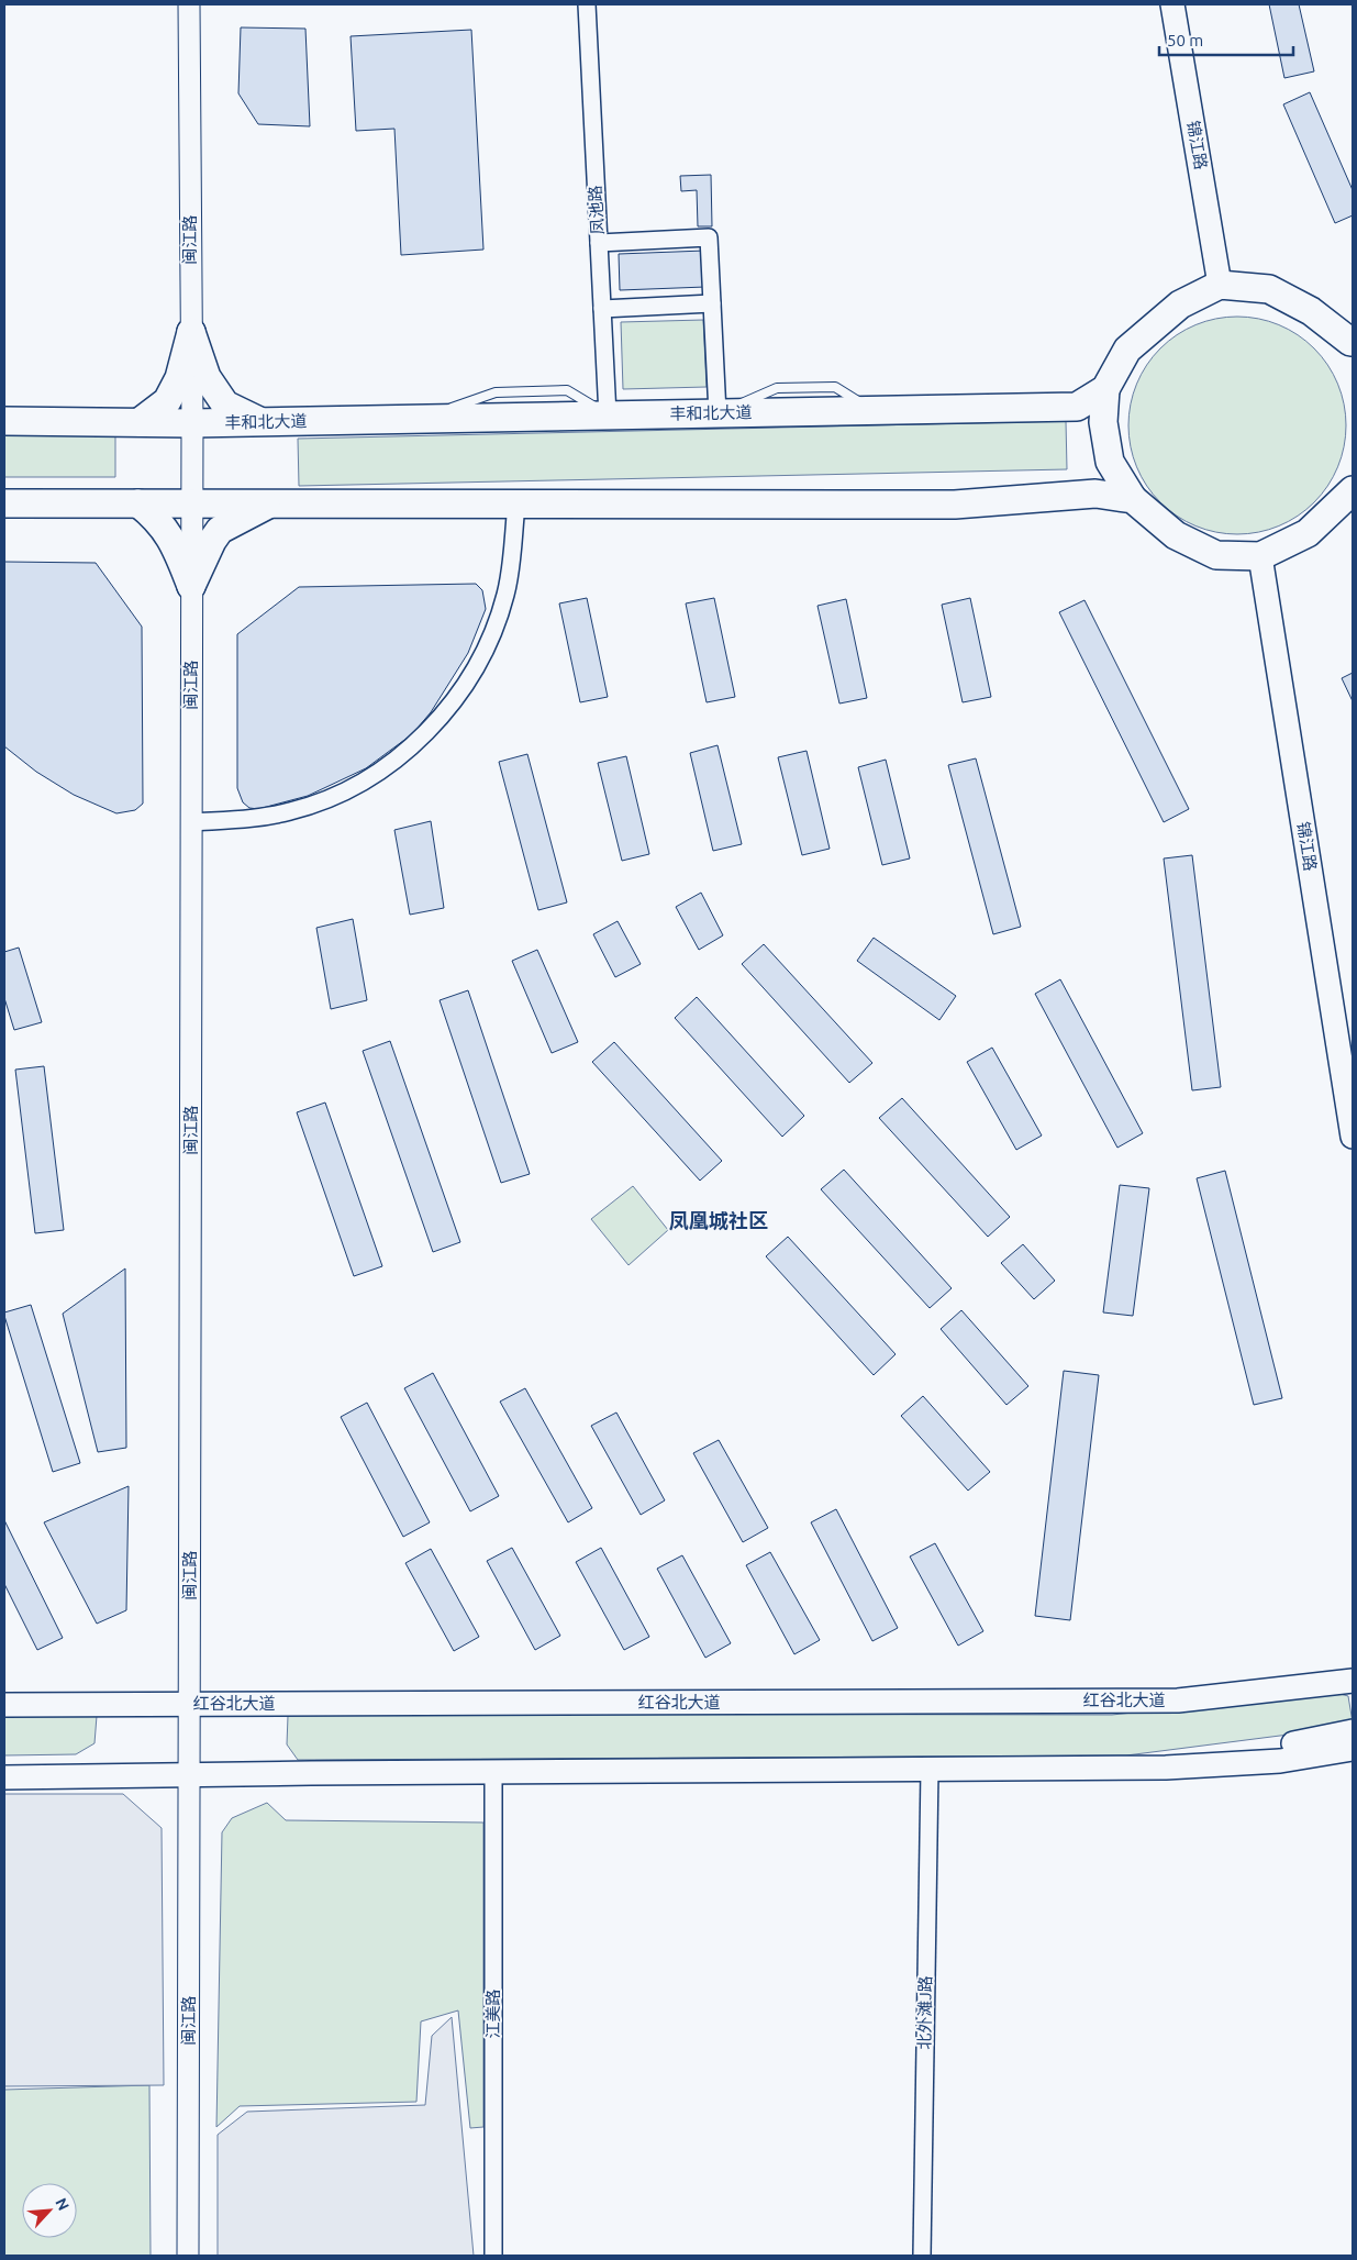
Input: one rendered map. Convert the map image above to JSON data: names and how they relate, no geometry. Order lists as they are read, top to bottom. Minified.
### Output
{"streets":{"highway":["丰和北大道"],"main road":["锦江路","红谷北大道"],"street":["凤池路","闽江路","北外滩J路","江美路"]},"crossings":[["锦江路","丰和北大道"],["凤池路","丰和北大道"],["闽江路","丰和北大道"],["闽江路","红谷北大道"]],"districts":["凤凰城社区"],"scale_bar":"50 m","north":"top right"}
